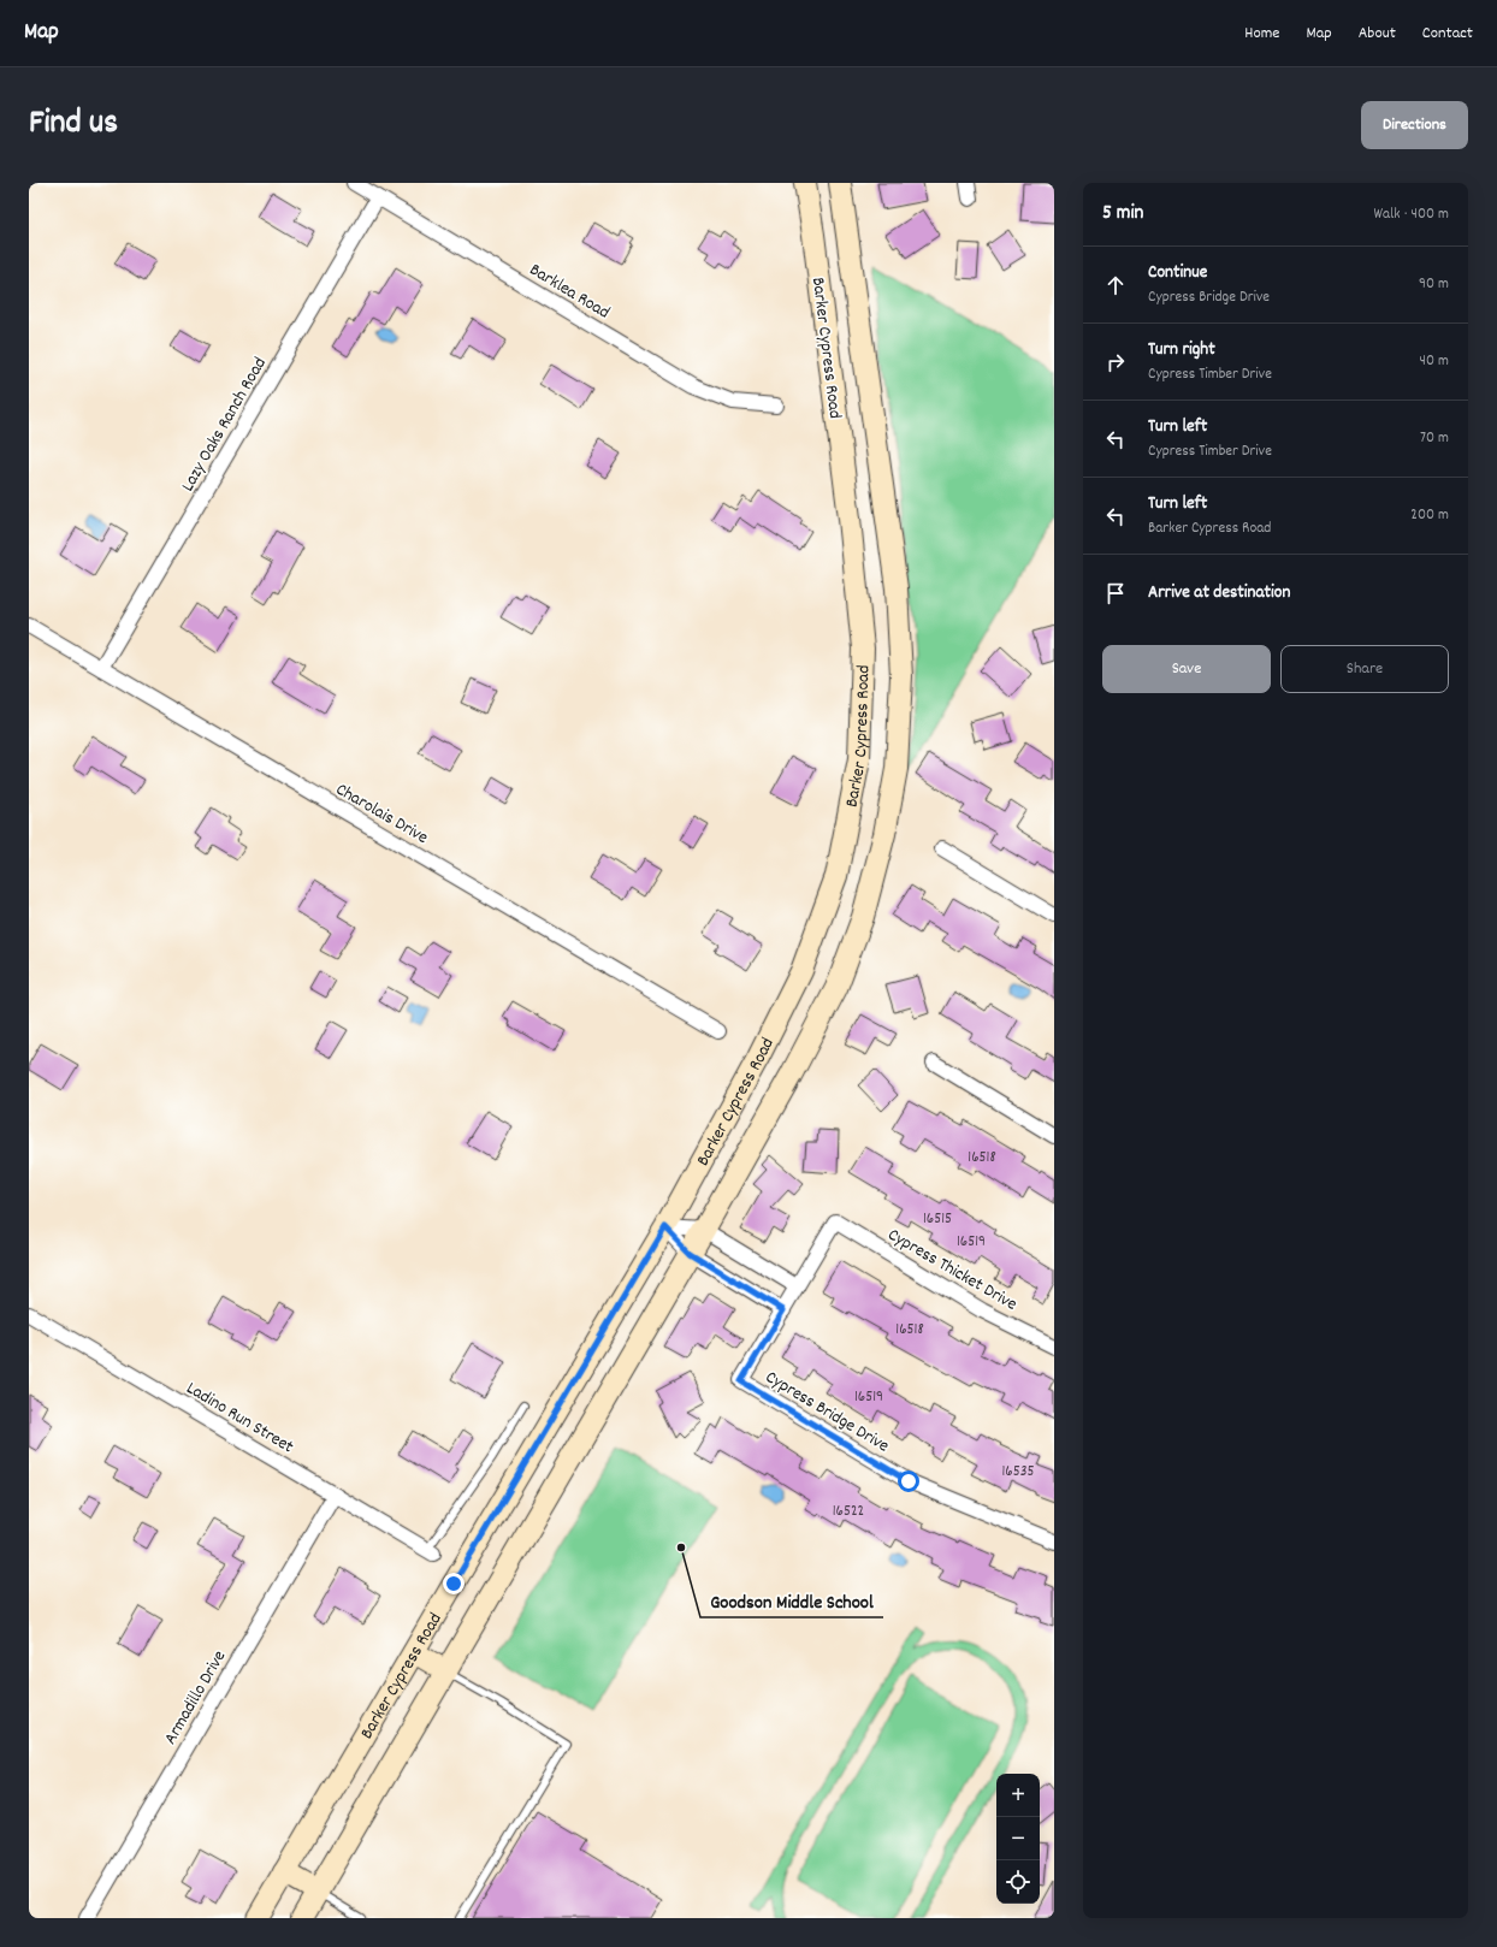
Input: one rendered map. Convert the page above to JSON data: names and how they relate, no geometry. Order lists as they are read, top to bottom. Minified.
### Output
{"streets":{"main road":["Barker Cypress Road"],"street":["Barklea Road","Lazy Oaks Ranch Road","Charolais Drive","Cypress Thicket Drive","Cypress Bridge Drive","Ladino Run Street","Armadillo Drive"]},"crossings":[["Barklea Road","Lazy Oaks Ranch Road"],["Lazy Oaks Ranch Road","Charolais Drive"],["Ladino Run Street","Armadillo Drive"]],"places":["Goodson Middle School"],"house_numbers":["16518","16515","16519","16518","16519","16535","16522"],"page":{"header":"Map","nav":["Home","Map","About","Contact"],"title":"Find us","buttons":["Directions",["Save","Share"]],"heading":["5 min","Walk · 400 m"],"list":[["Continue","Cypress Bridge Drive","90 m"],["Turn right","Cypress Timber Drive","40 m"],["Turn left","Cypress Timber Drive","70 m"],["Turn left","Barker Cypress Road","200 m"],"Arrive at destination"],"map_buttons":["+","−"]}}
